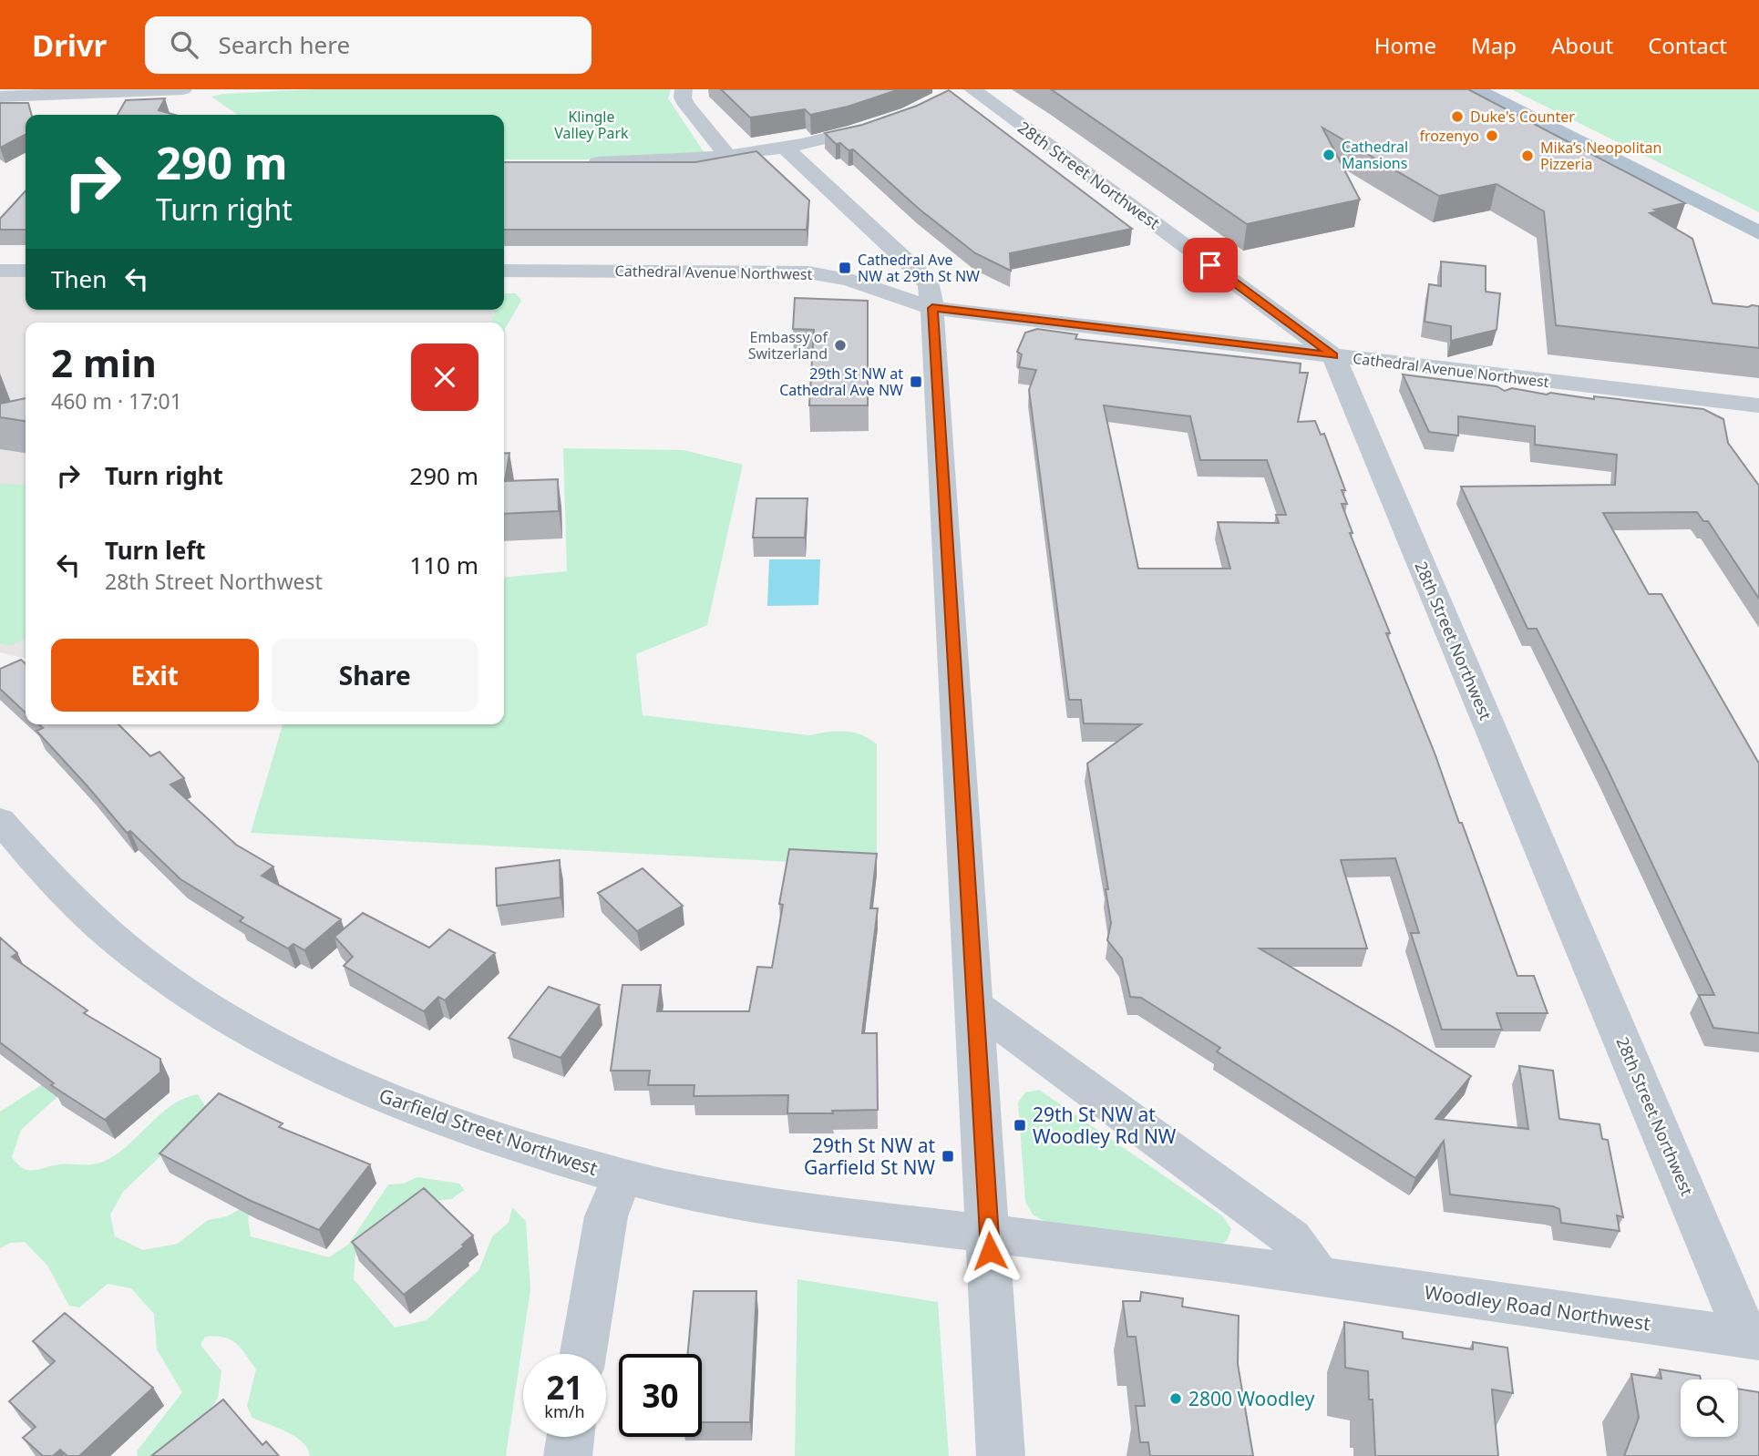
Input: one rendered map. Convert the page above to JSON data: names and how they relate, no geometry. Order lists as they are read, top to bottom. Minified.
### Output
{"streets":{"street":["28th Street Northwest","Cathedral Avenue Northwest","Garfield Street Northwest","Woodley Road Northwest"]},"crossings":[["28th Street Northwest","Cathedral Avenue Northwest"],["28th Street Northwest","Woodley Road Northwest"],["Garfield Street Northwest","Woodley Road Northwest"]],"parks":["Klingle Valley Park"],"places":{"other":["Duke's Counter","frozenyo","Cathedral Mansions","Mika’s Neopolitan Pizzeria","Embassy of Switzerland","2800 Woodley"],"transit":["Cathedral Ave NW at 29th St NW","29th St NW at Cathedral Ave NW","29th St NW at Woodley Rd NW","29th St NW at Garfield St NW"]},"page":{"header":"Drivr","search":"Search here","nav":["Home","Map","About","Contact"],"turn":["290 m","Turn right"],"then":"Then","heading":["2 min","460 m · 17:01"],"list":[{"name":"Turn right","value":"290 m"},{"name":"Turn left","note":"28th Street Northwest","value":"110 m"}],"buttons":["Exit","Share"],"speed":"21 km/h","limit":"30"}}
